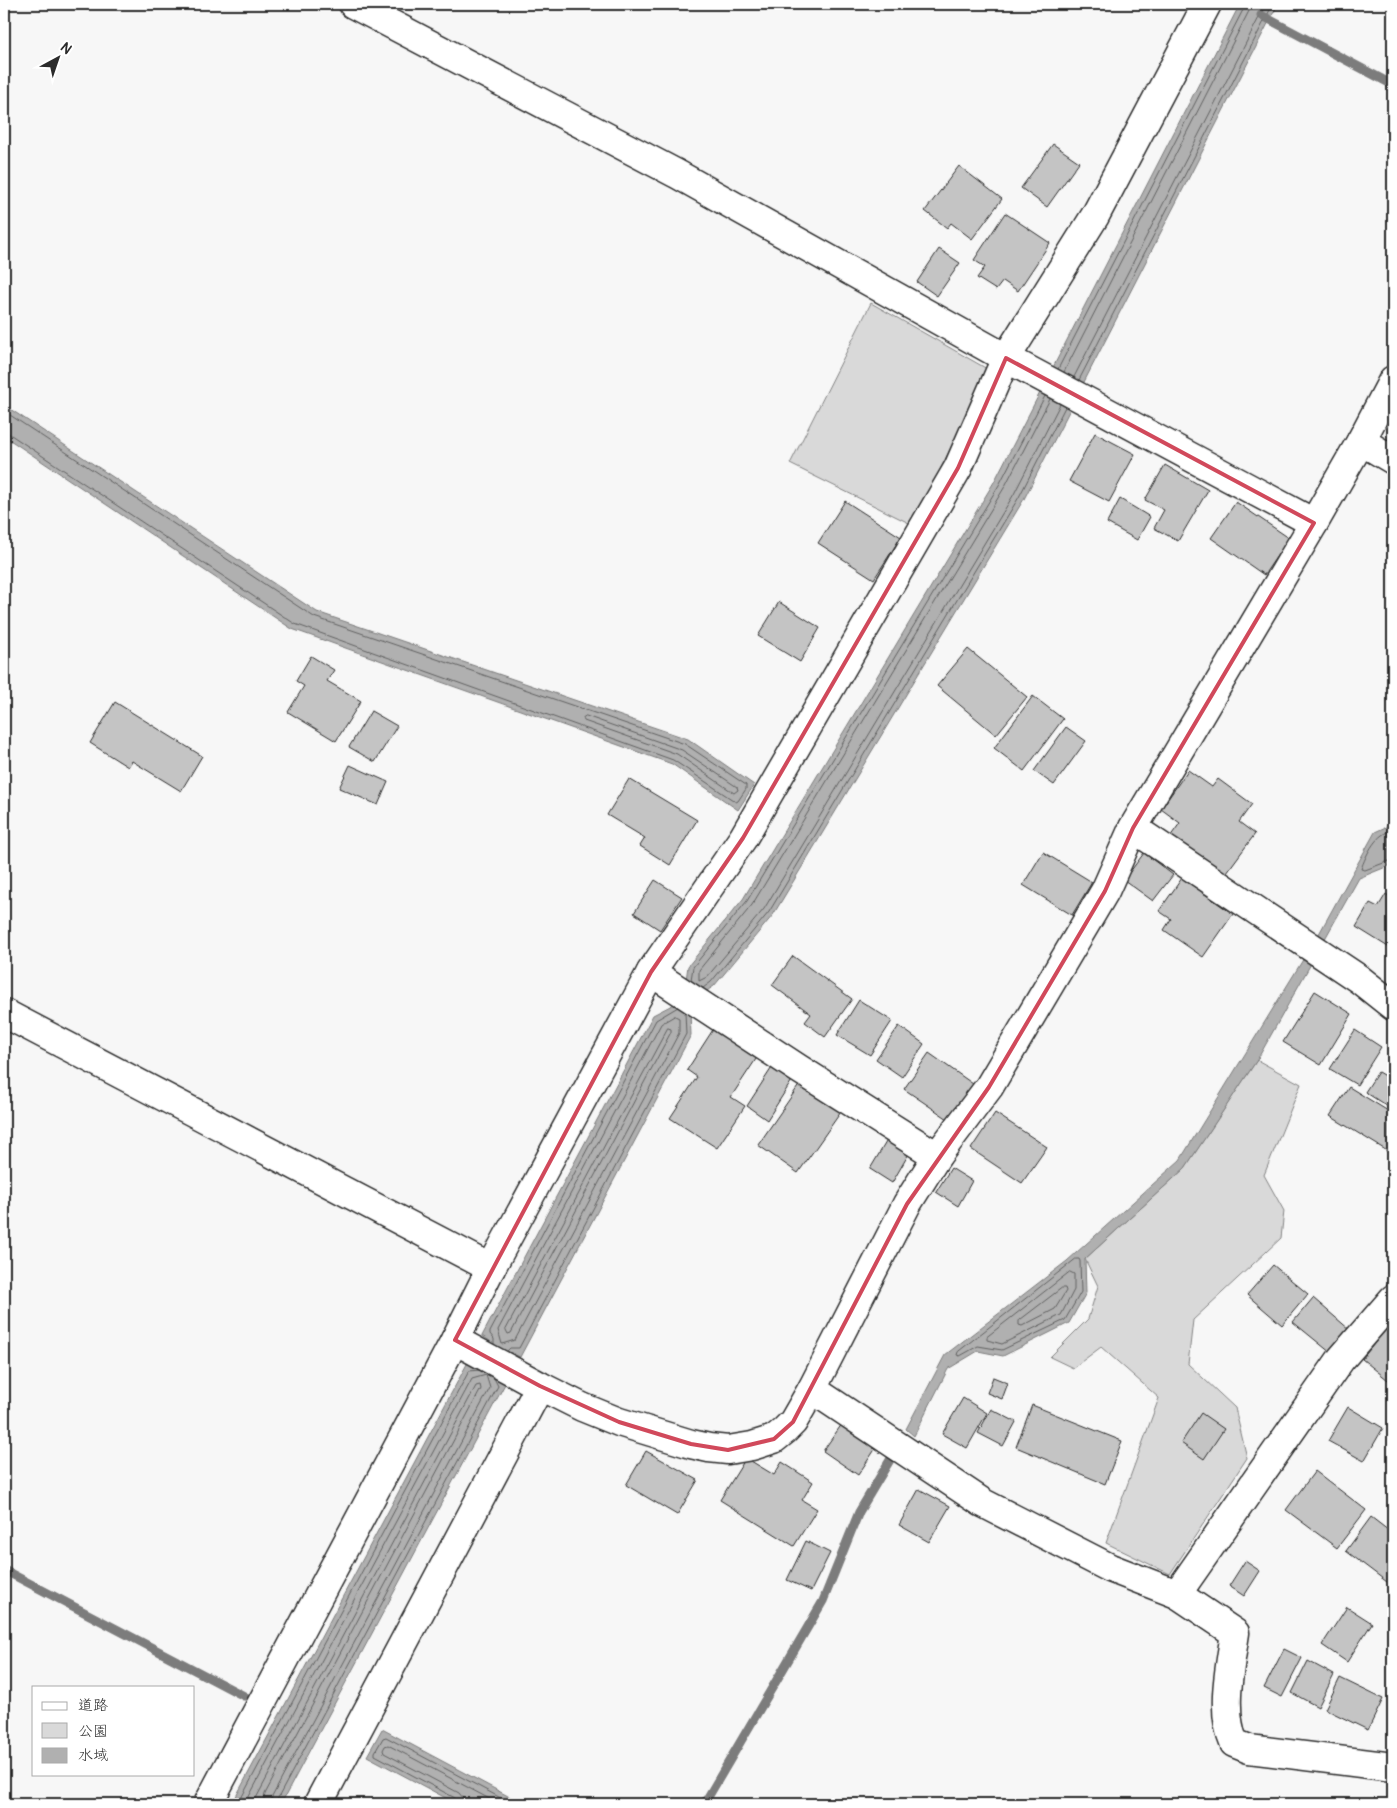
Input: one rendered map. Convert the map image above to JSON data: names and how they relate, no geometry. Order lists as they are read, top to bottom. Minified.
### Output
{"legend":["道路","公園","水域"],"north":"top right"}
